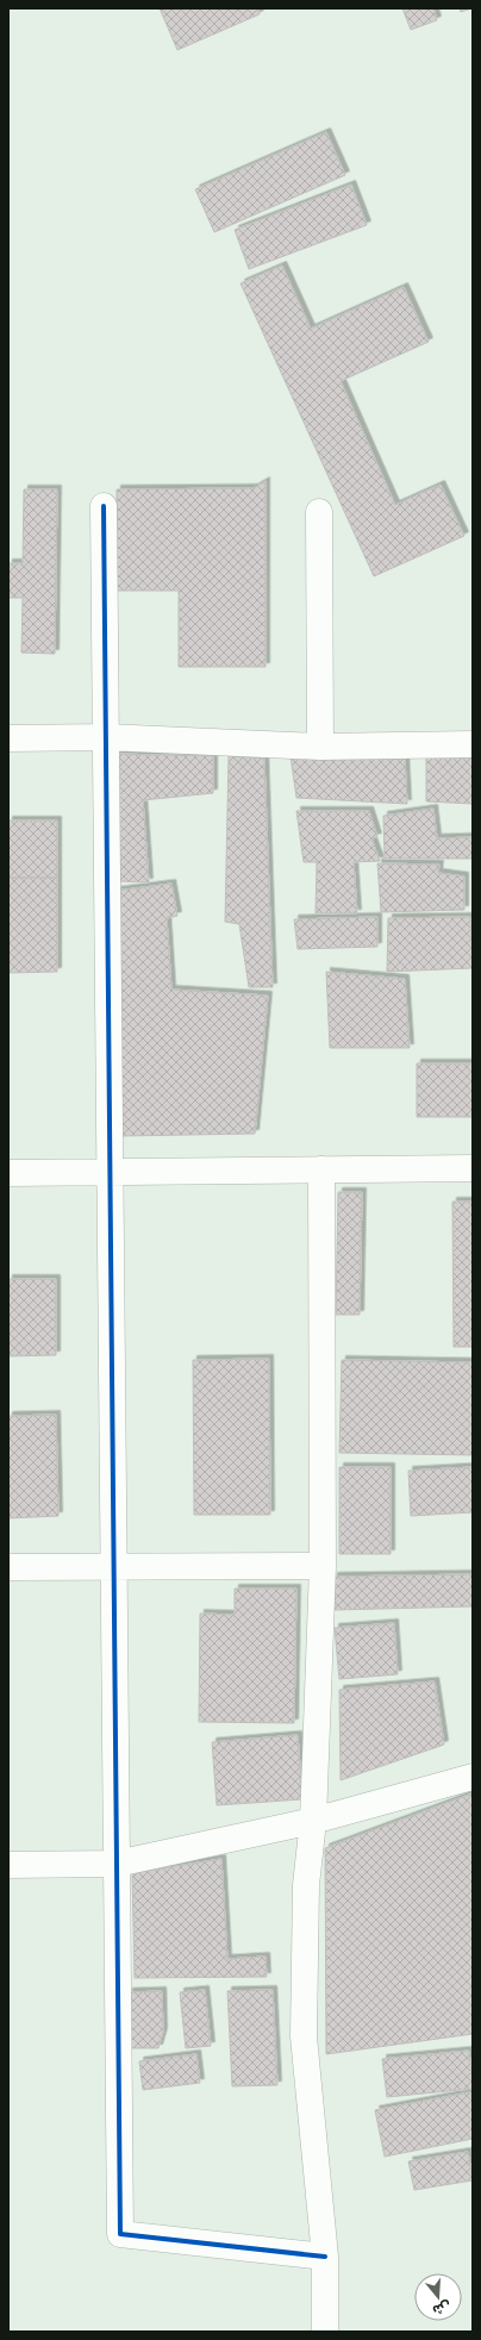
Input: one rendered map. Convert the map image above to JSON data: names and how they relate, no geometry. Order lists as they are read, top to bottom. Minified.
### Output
{"north":"bottom"}
